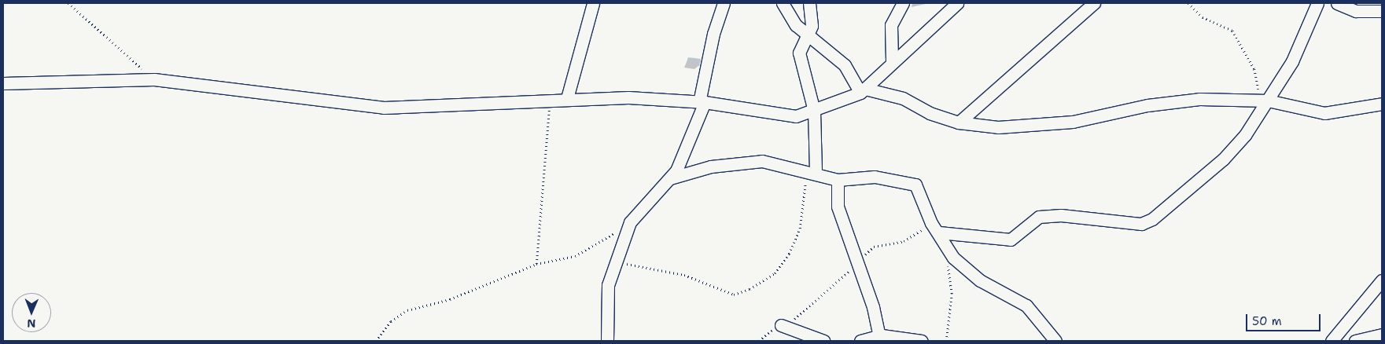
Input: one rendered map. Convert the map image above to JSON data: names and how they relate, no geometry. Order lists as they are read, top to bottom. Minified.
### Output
{"scale_bar":"50 m","north":"bottom"}
